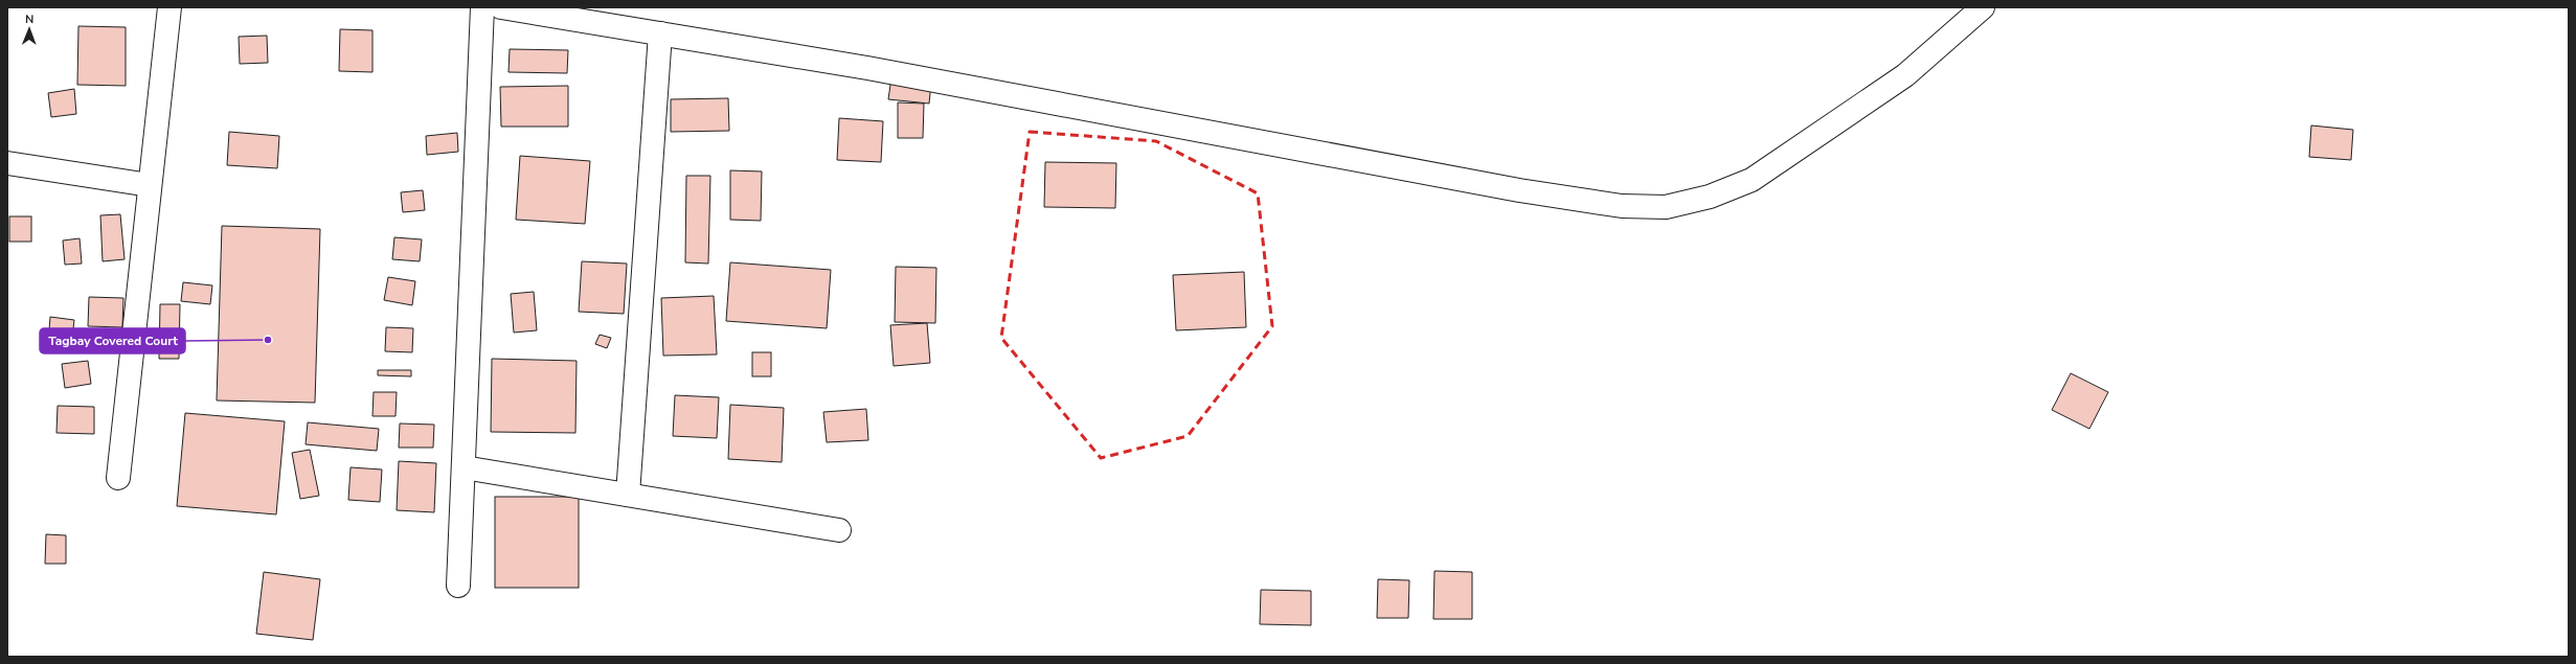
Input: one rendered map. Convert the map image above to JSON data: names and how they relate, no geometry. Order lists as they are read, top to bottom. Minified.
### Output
{"places":["Tagbay Covered Court"],"north":"top"}
